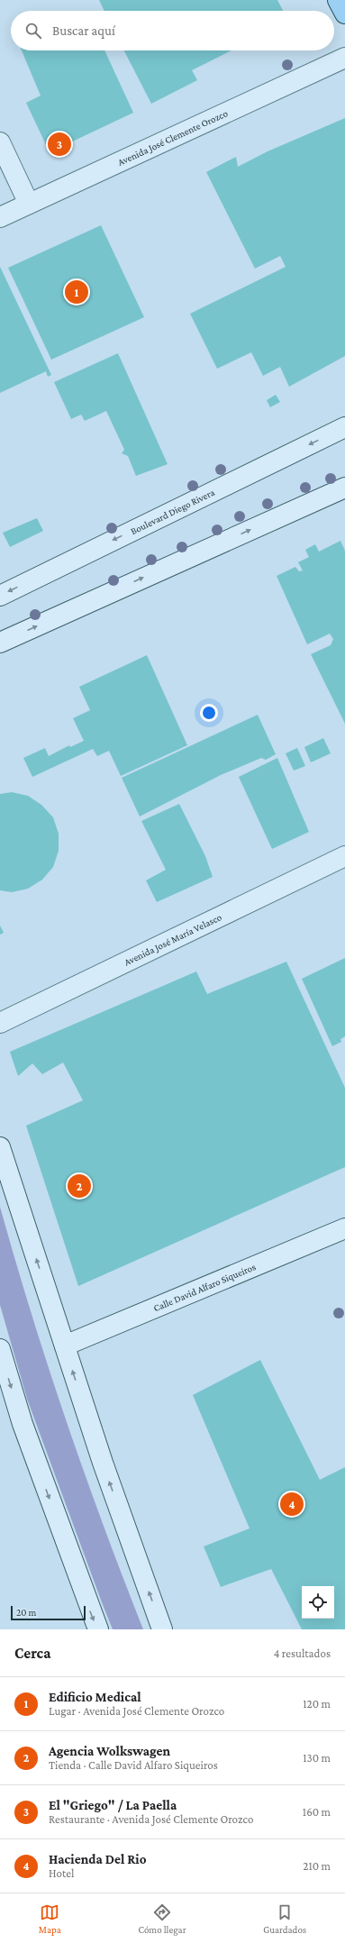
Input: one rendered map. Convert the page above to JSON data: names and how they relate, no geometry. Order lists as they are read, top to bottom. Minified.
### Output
{"streets":{"street":["Avenida José Clemente Orozco","Boulevard Diego Rivera","Avenida José María Velasco","Calle David Alfaro Siqueiros"]},"scale_bar":"20 m","page":{"search":"Buscar aquí","pins":["3","1","2","4"],"scale":"20 m","heading":["Cerca","4 resultados"],"list":[{"mark":"1","name":"Edificio Medical","note":"Lugar · Avenida José Clemente Orozco","value":"120 m"},{"mark":"2","name":"Agencia Wolkswagen","note":"Tienda · Calle David Alfaro Siqueiros","value":"130 m"},{"mark":"3","name":"El \"Griego\" / La Paella","note":"Restaurante · Avenida José Clemente Orozco","value":"160 m"},{"mark":"4","name":"Hacienda Del Rio","note":"Hotel","value":"210 m"}],"nav":["Mapa","Cómo llegar","Guardados"]}}
